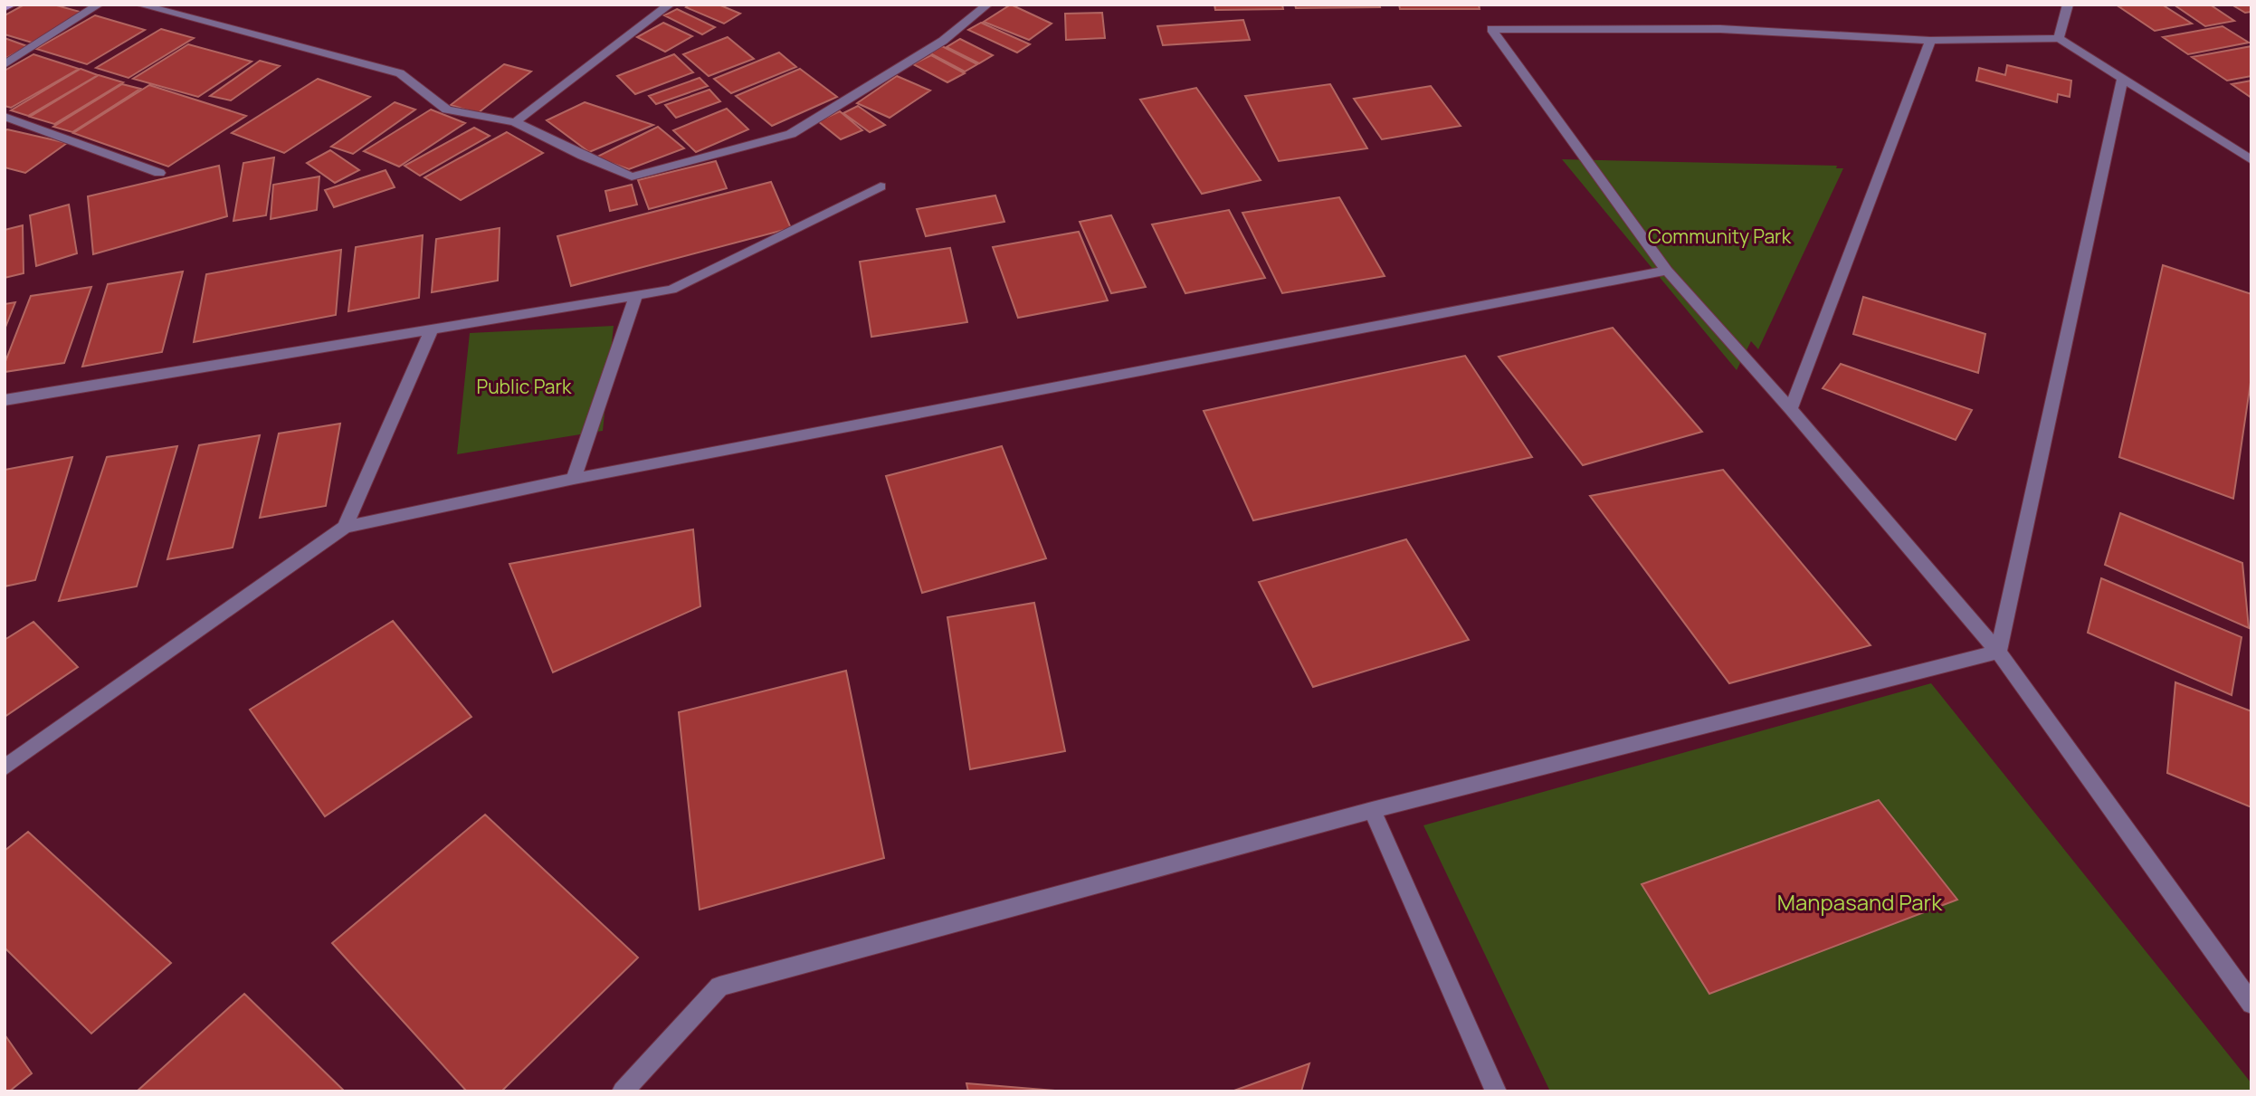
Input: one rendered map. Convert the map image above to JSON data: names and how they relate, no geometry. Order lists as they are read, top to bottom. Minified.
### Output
{"parks":["Community Park","Public Park","Manpasand Park"]}
